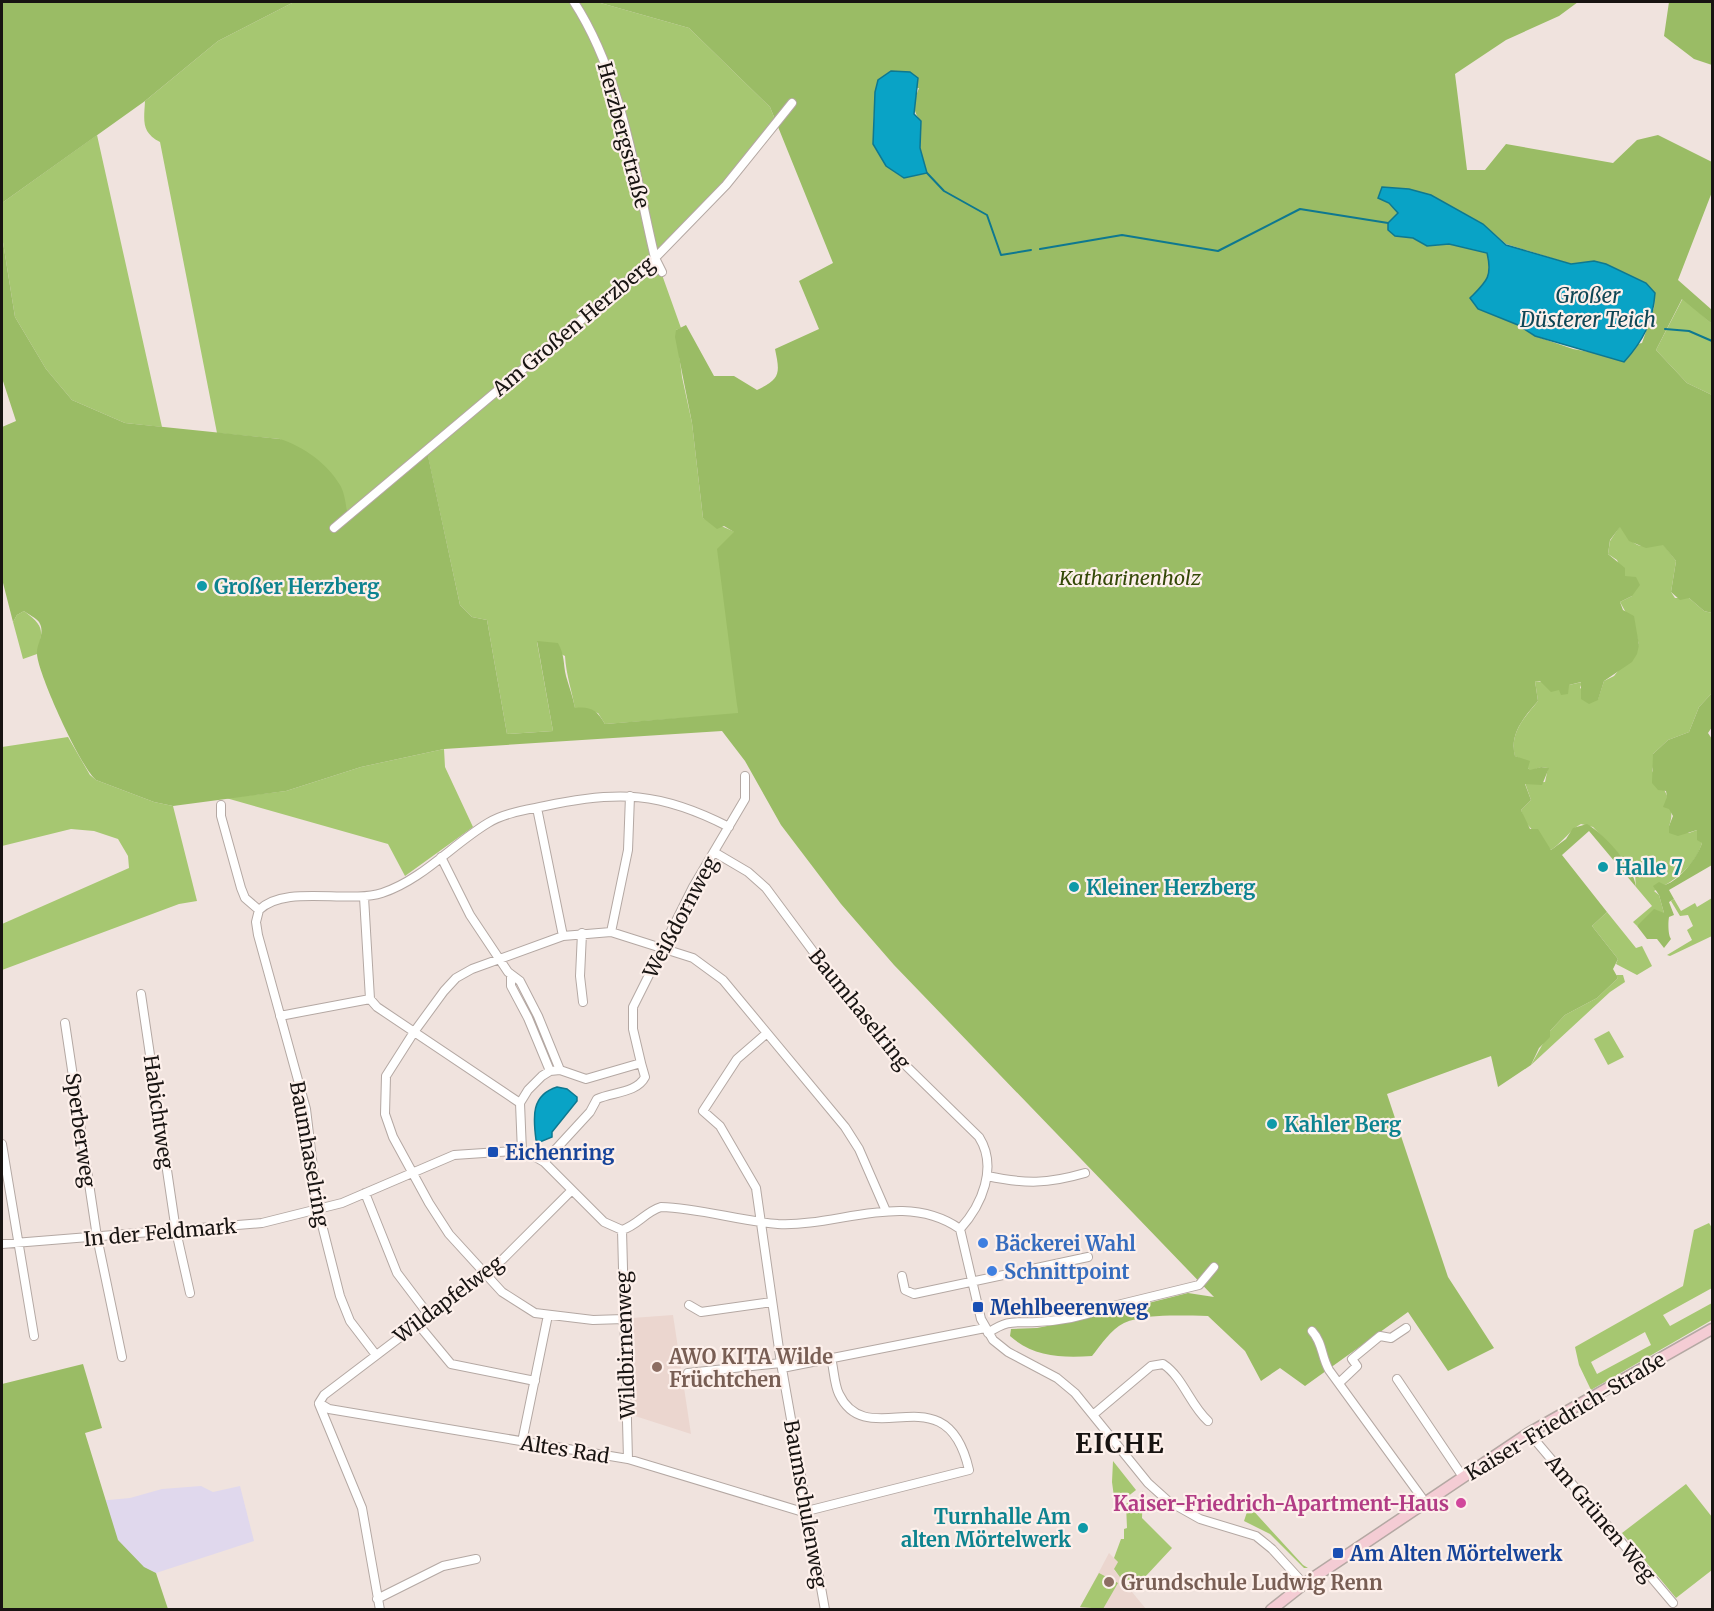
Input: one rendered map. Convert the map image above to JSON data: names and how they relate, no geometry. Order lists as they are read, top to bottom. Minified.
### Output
{"streets":{"street":["Herzbergstraße","Am Großen Herzberg","Weißdornweg","Baumhaselring","Habichtweg","Sperberweg","In der Feldmark","Wildapfelweg","Wildbirnenweg","Kaiser-Friedrich-Straße","Altes Rad","Baumschulenweg","Am Grünen Weg"]},"crossings":[["Herzbergstraße","Am Großen Herzberg"],["Weißdornweg","Baumhaselring"],["Baumhaselring","In der Feldmark"],["Baumhaselring","Wildapfelweg"],["Habichtweg","In der Feldmark"],["Sperberweg","In der Feldmark"],["Wildapfelweg","Altes Rad"],["Wildbirnenweg","Altes Rad"],["Kaiser-Friedrich-Straße","Am Grünen Weg"],["Altes Rad","Baumschulenweg"]],"districts":["EICHE"],"water":["Großer Düsterer Teich"],"parks":["Katharinenholz"],"places":{"other":["Großer Herzberg","Halle 7","Kleiner Herzberg","Kahler Berg","Bäckerei Wahl","Schnittpoint","AWO KITA Wilde Früchtchen","Kaiser-Friedrich-Apartment-Haus","Turnhalle Am alten Mörtelwerk","Grundschule Ludwig Renn"],"transit":["Eichenring","Mehlbeerenweg","Am Alten Mörtelwerk"]}}
